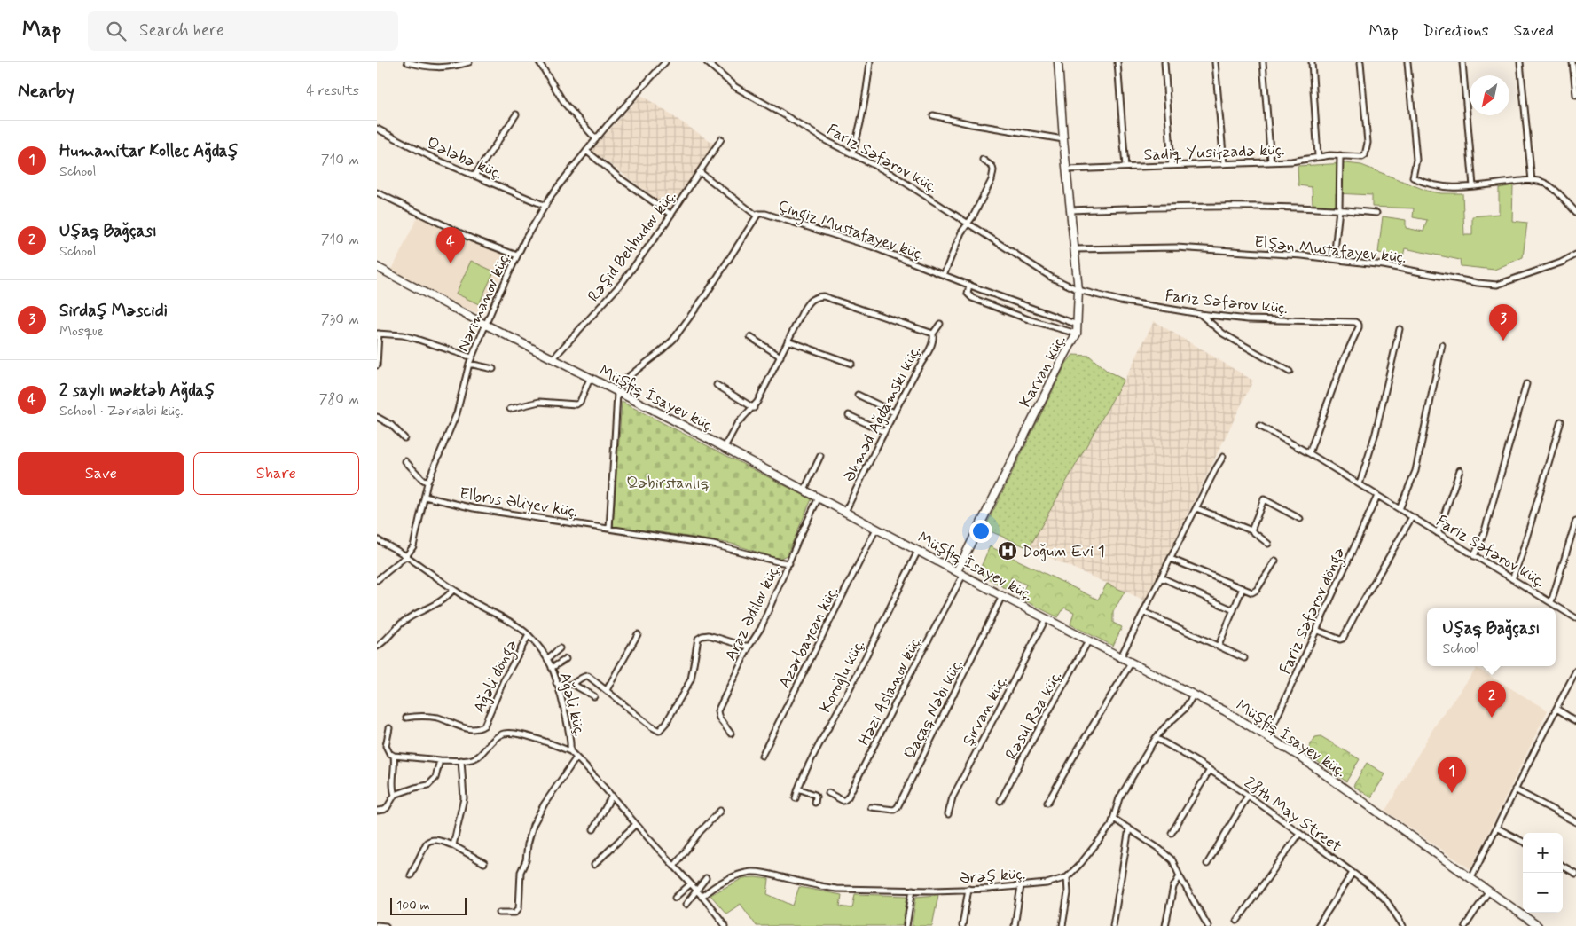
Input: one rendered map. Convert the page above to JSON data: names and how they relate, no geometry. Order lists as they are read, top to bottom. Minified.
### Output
{"streets":{"street":["Sadiq Yusifzadə küç.","Qələbə küç.","Fariz Səfərov küç.","Çingiz Mustafayev küç.","Rəşid Behbudov küç.","Elşən Mustafayev küç.","Nərimanov küç.","Karvan küç.","Müşfiq İsayev küç.","Əhməd Ağdamski küç.","Elbrus Əliyev küç.","Fariz Səfərov döngə","Araz Ədilov küç.","Azərbaycan küç.","Ağəli döngə","Koroğlu küç.","Həzi Aslanov küç.","Ağəli küç.","Qaçaq Nəbi küç.","Şirvan küç.","Rəsul Rza küç.","28th May Street","Ərəş küç."]},"crossings":[["Sadiq Yusifzadə küç.","Karvan küç."],["Qələbə küç.","Nərimanov küç."],["Fariz Səfərov küç.","Karvan küç."],["Fariz Səfərov küç.","Fariz Səfərov döngə"],["Çingiz Mustafayev küç.","Karvan küç."],["Çingiz Mustafayev küç.","Müşfiq İsayev küç."],["Rəşid Behbudov küç.","Müşfiq İsayev küç."],["Elşən Mustafayev küç.","Karvan küç."],["Nərimanov küç.","Müşfiq İsayev küç."],["Nərimanov küç.","Elbrus Əliyev küç."],["Nərimanov küç.","Ağəli küç."],["Karvan küç.","Müşfiq İsayev küç."],["Karvan küç.","Həzi Aslanov küç."],["Müşfiq İsayev küç.","Əhməd Ağdamski küç."],["Müşfiq İsayev küç.","Fariz Səfərov döngə"],["Müşfiq İsayev küç.","Araz Ədilov küç."],["Müşfiq İsayev küç.","Azərbaycan küç."],["Müşfiq İsayev küç.","Koroğlu küç."],["Müşfiq İsayev küç.","Həzi Aslanov küç."],["Müşfiq İsayev küç.","Qaçaq Nəbi küç."],["Müşfiq İsayev küç.","Şirvan küç."],["Müşfiq İsayev küç.","Rəsul Rza küç."],["Müşfiq İsayev küç.","Ərəş küç."],["Elbrus Əliyev küç.","Araz Ədilov küç."],["Ağəli döngə","Ağəli küç."],["Ağəli küç.","Ərəş küç."],["28th May Street","Ərəş küç."]],"parks":["Qəbirstanlıq"],"places":{"hospital":["Doğum Evi 1"]},"scale_bar":"100 m","north":"bottom left","page":{"header":"Map","search":"Search here","nav":["Map","Directions","Saved"],"heading":["Nearby","4 results"],"list":[{"mark":"1","name":"Humanitar Kollec Ağdaş","note":"School","value":"710 m"},{"mark":"2","name":"Uşaq Bağçası","note":"School","value":"710 m"},{"mark":"3","name":"Sirdaş Məscidi","note":"Mosque","value":"730 m"},{"mark":"4","name":"2 saylı məktəb Ağdaş","note":"School · Zərdabi küç.","value":"780 m"}],"pins":["4","3","2","1"],"buttons":["Save","Share"],"popup":["Uşaq Bağçası","School"],"map_buttons":["+","−"],"scale":"100 m"}}
